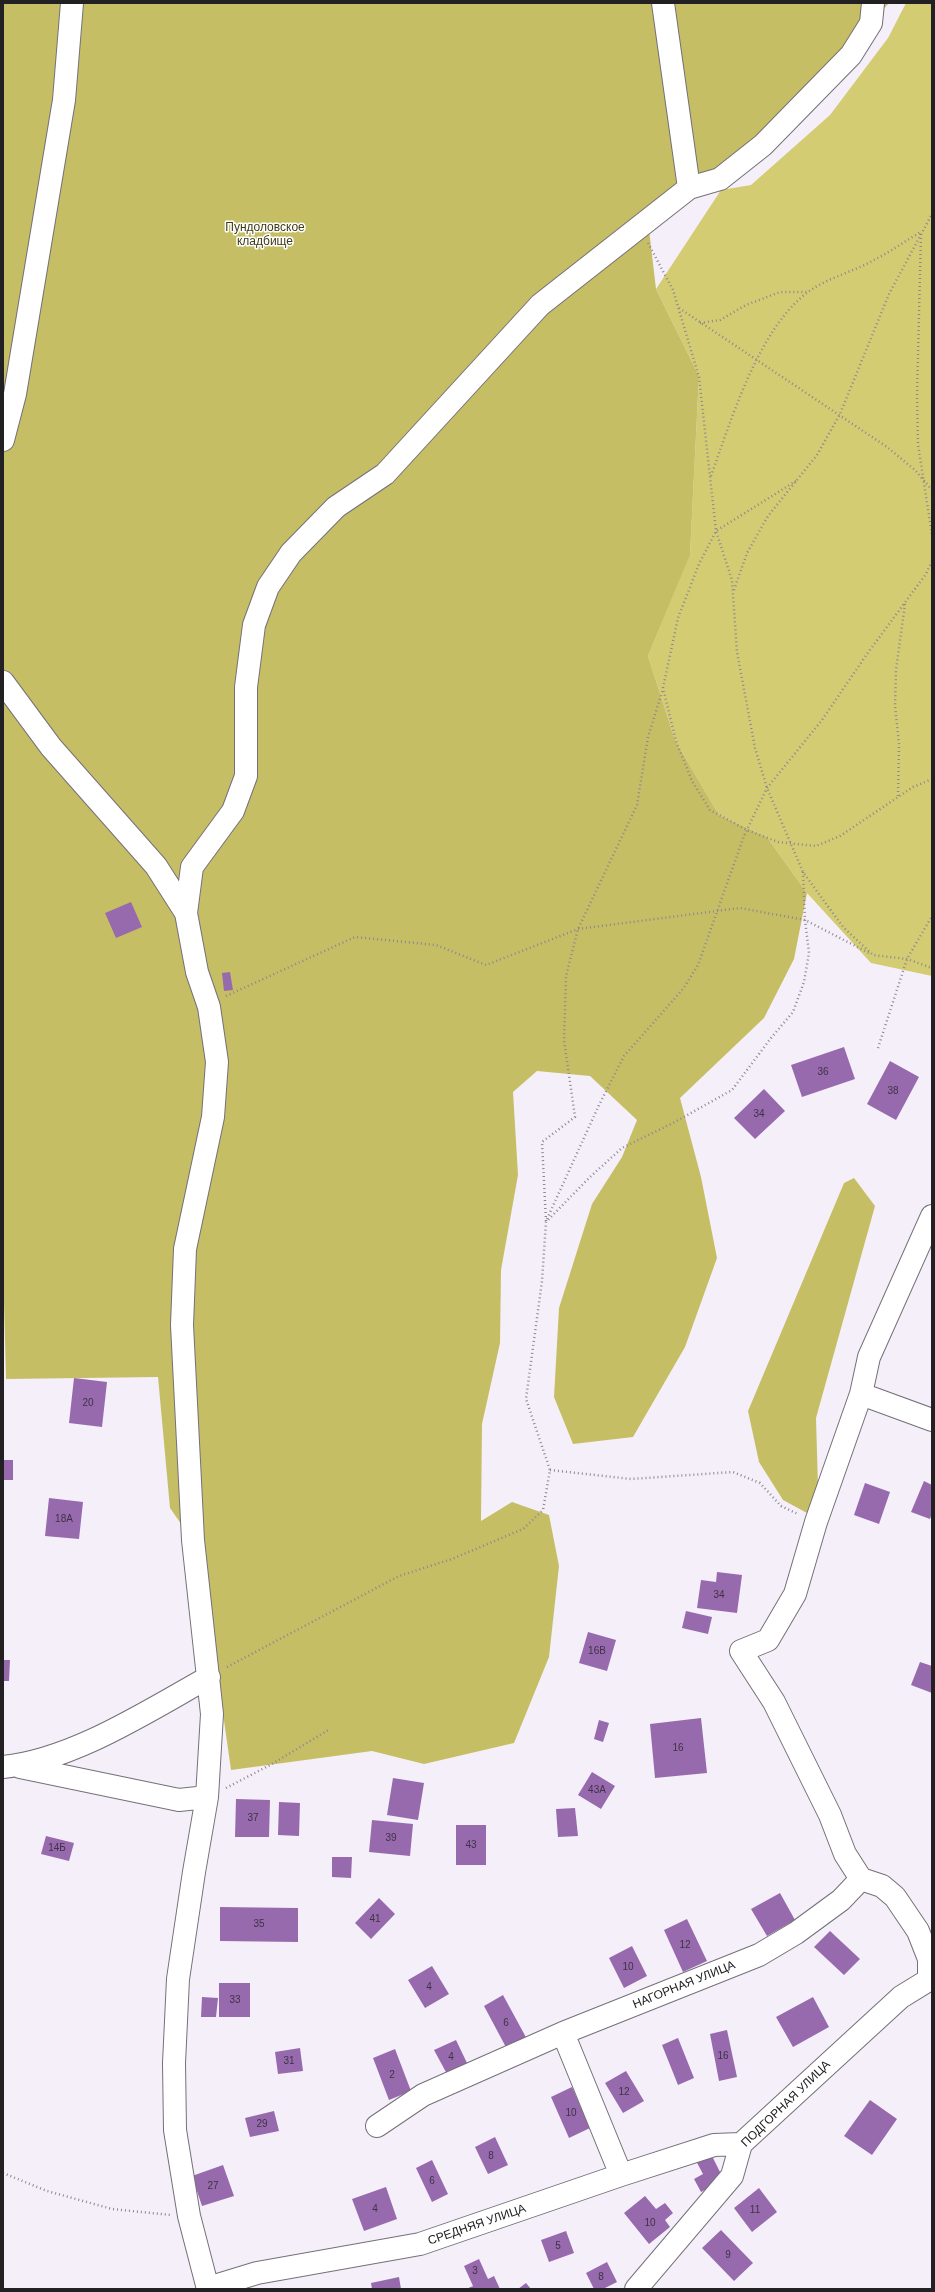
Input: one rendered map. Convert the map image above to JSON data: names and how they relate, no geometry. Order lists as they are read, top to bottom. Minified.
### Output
{"streets":{"street":["НАГОРНАЯ УЛИЦА","ПОДГОРНАЯ УЛИЦА","СРЕДНЯЯ УЛИЦА"]},"crossings":[["ПОДГОРНАЯ УЛИЦА","СРЕДНЯЯ УЛИЦА"]],"parks":["Пундоловское кладбище"],"house_numbers":["36","38","34","20","18А","34","16В","16","43А","37","39","43","14Б","41","35","12","10","4","33","6","16","4","31","2","12","10","29","8","6","27","4","11","10","5","9","3","8"]}
